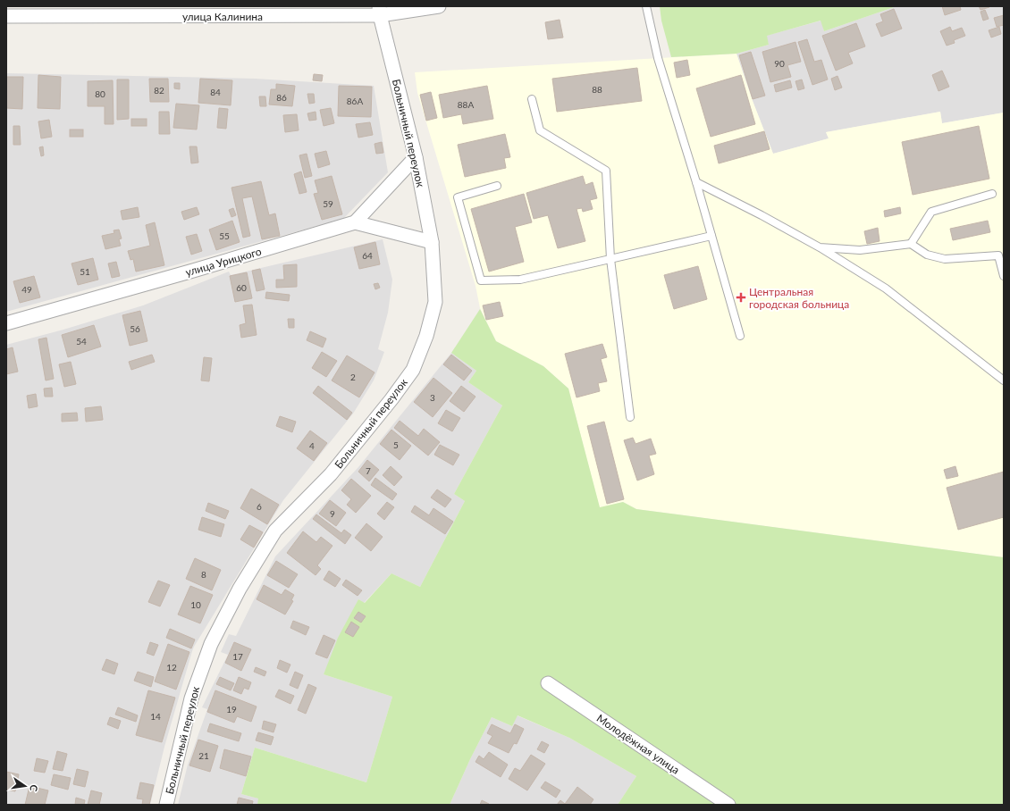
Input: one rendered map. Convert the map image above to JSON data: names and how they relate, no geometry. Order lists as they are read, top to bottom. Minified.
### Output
{"streets":{"street":["улица Калинина","Больничный переулок","улица Урицкого","Молодёжная улица"]},"crossings":[["улица Калинина","Больничный переулок"]],"places":{"health":["Центральная городская больница"]},"house_numbers":["90","88","82","84","80","86","86А","88А","59","55","64","51","60","49","56","54","2","3","5","4","7","6","9","8","10","17","12","19","14","21"],"north":"right"}
